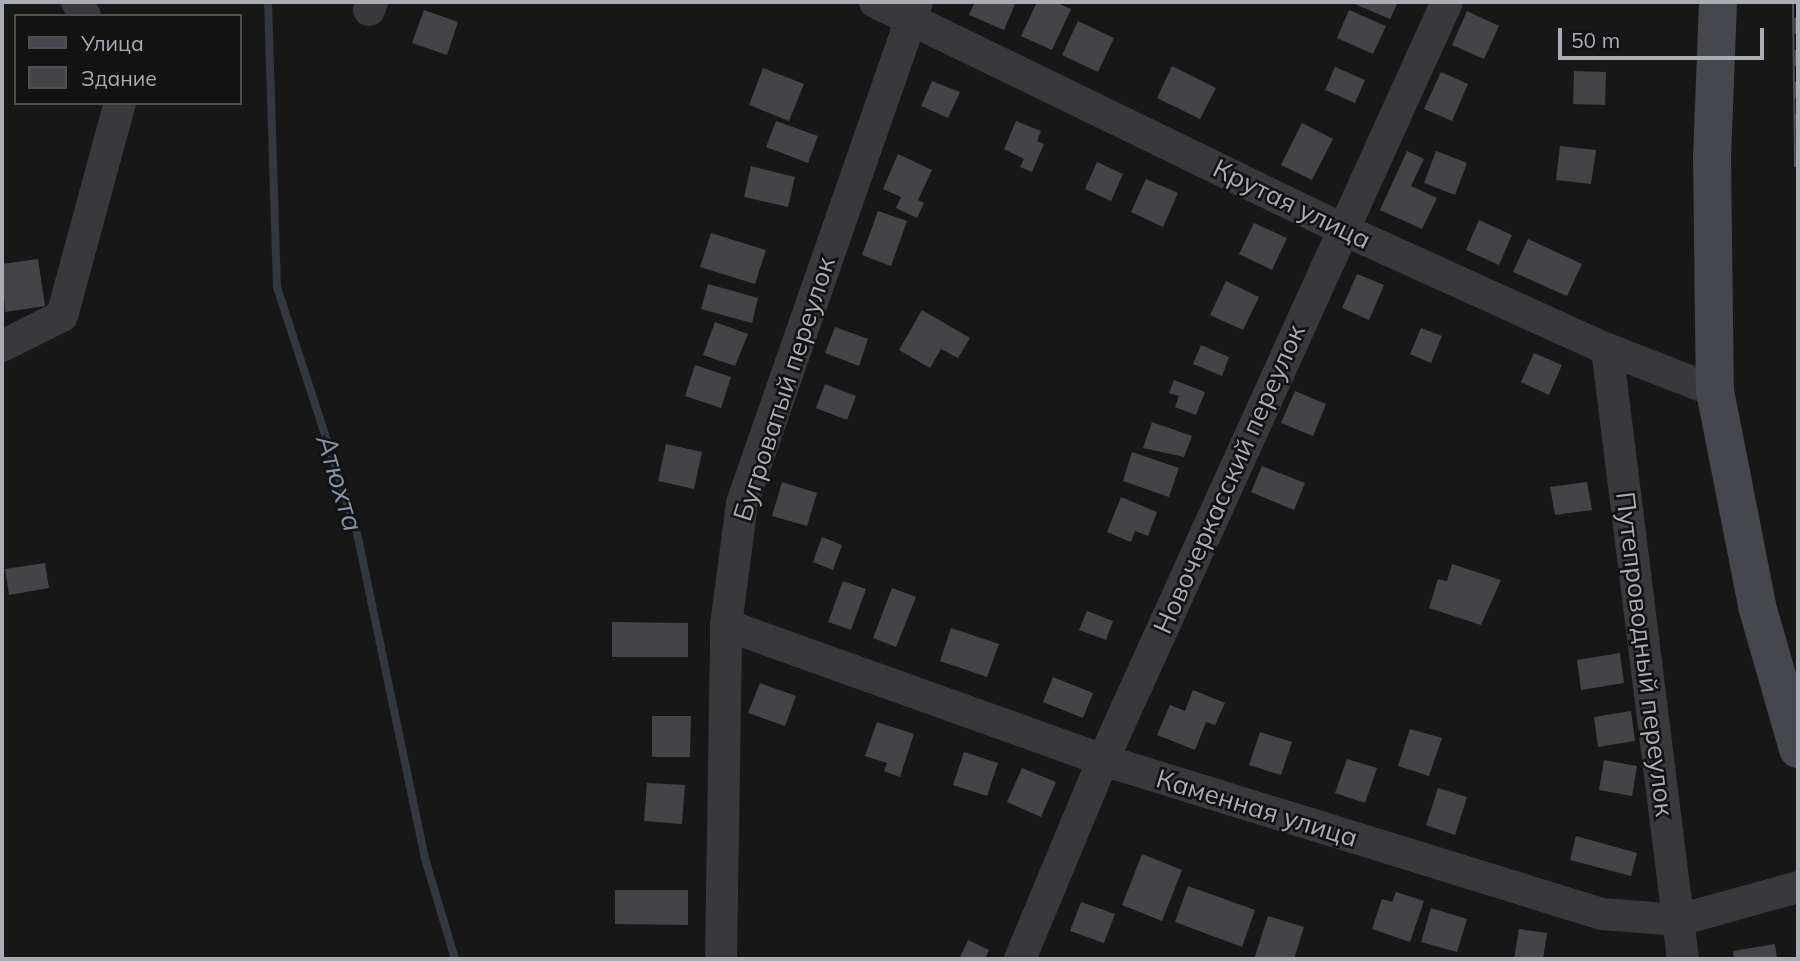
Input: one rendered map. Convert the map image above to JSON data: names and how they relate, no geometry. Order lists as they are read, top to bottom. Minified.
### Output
{"streets":{"street":["Крутая улица","Бугроватый переулок","Новочеркасский переулок","Путепроводный переулок","Каменная улица"]},"crossings":[["Крутая улица","Бугроватый переулок"],["Крутая улица","Новочеркасский переулок"],["Крутая улица","Путепроводный переулок"],["Бугроватый переулок","Каменная улица"],["Новочеркасский переулок","Каменная улица"],["Путепроводный переулок","Каменная улица"]],"water":["Атюхта"],"legend":["Улица","Здание"],"scale_bar":"50 m"}
